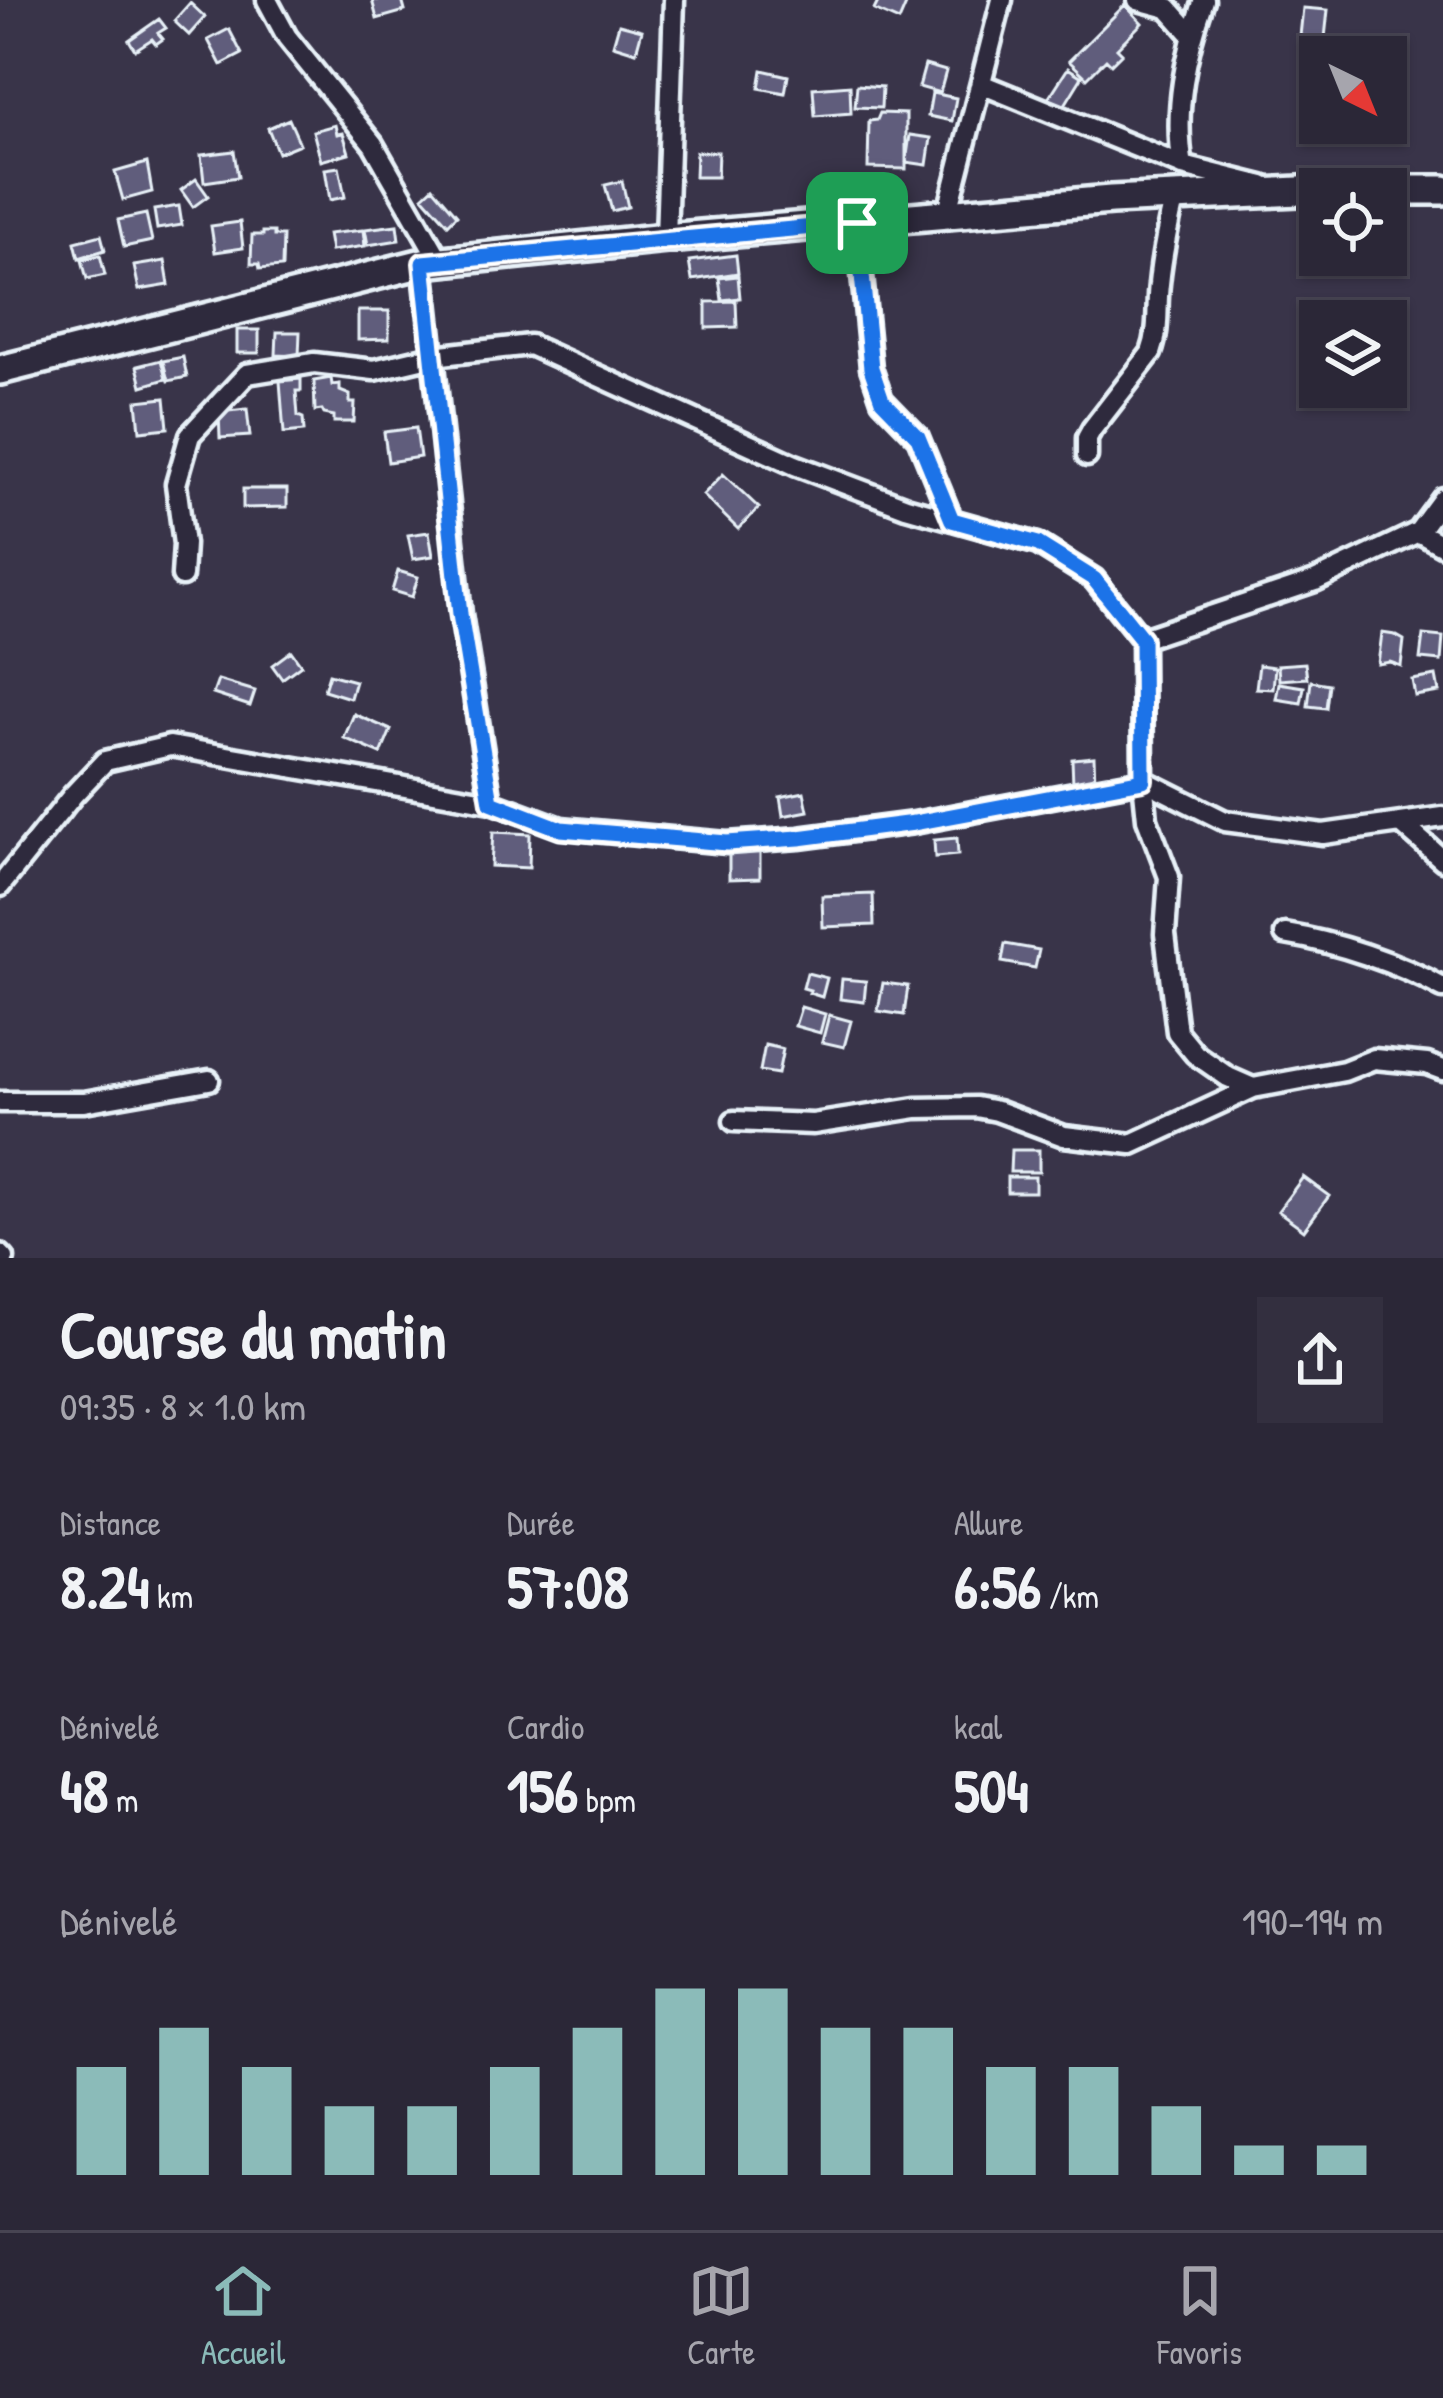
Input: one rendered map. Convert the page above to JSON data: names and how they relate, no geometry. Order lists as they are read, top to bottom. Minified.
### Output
{"north":"bottom right","page":{"heading":["Course du matin","09:35 · 8 × 1.0 km"],"stats":[["Distance","8.24 km"],["Durée","57:08"],["Allure","6:56 /km"],["Dénivelé","48 m"],["Cardio","156 bpm"],["kcal","504"]],"chart":["Dénivelé","190–194 m"],"tabs":["Accueil","Carte","Favoris"]}}
